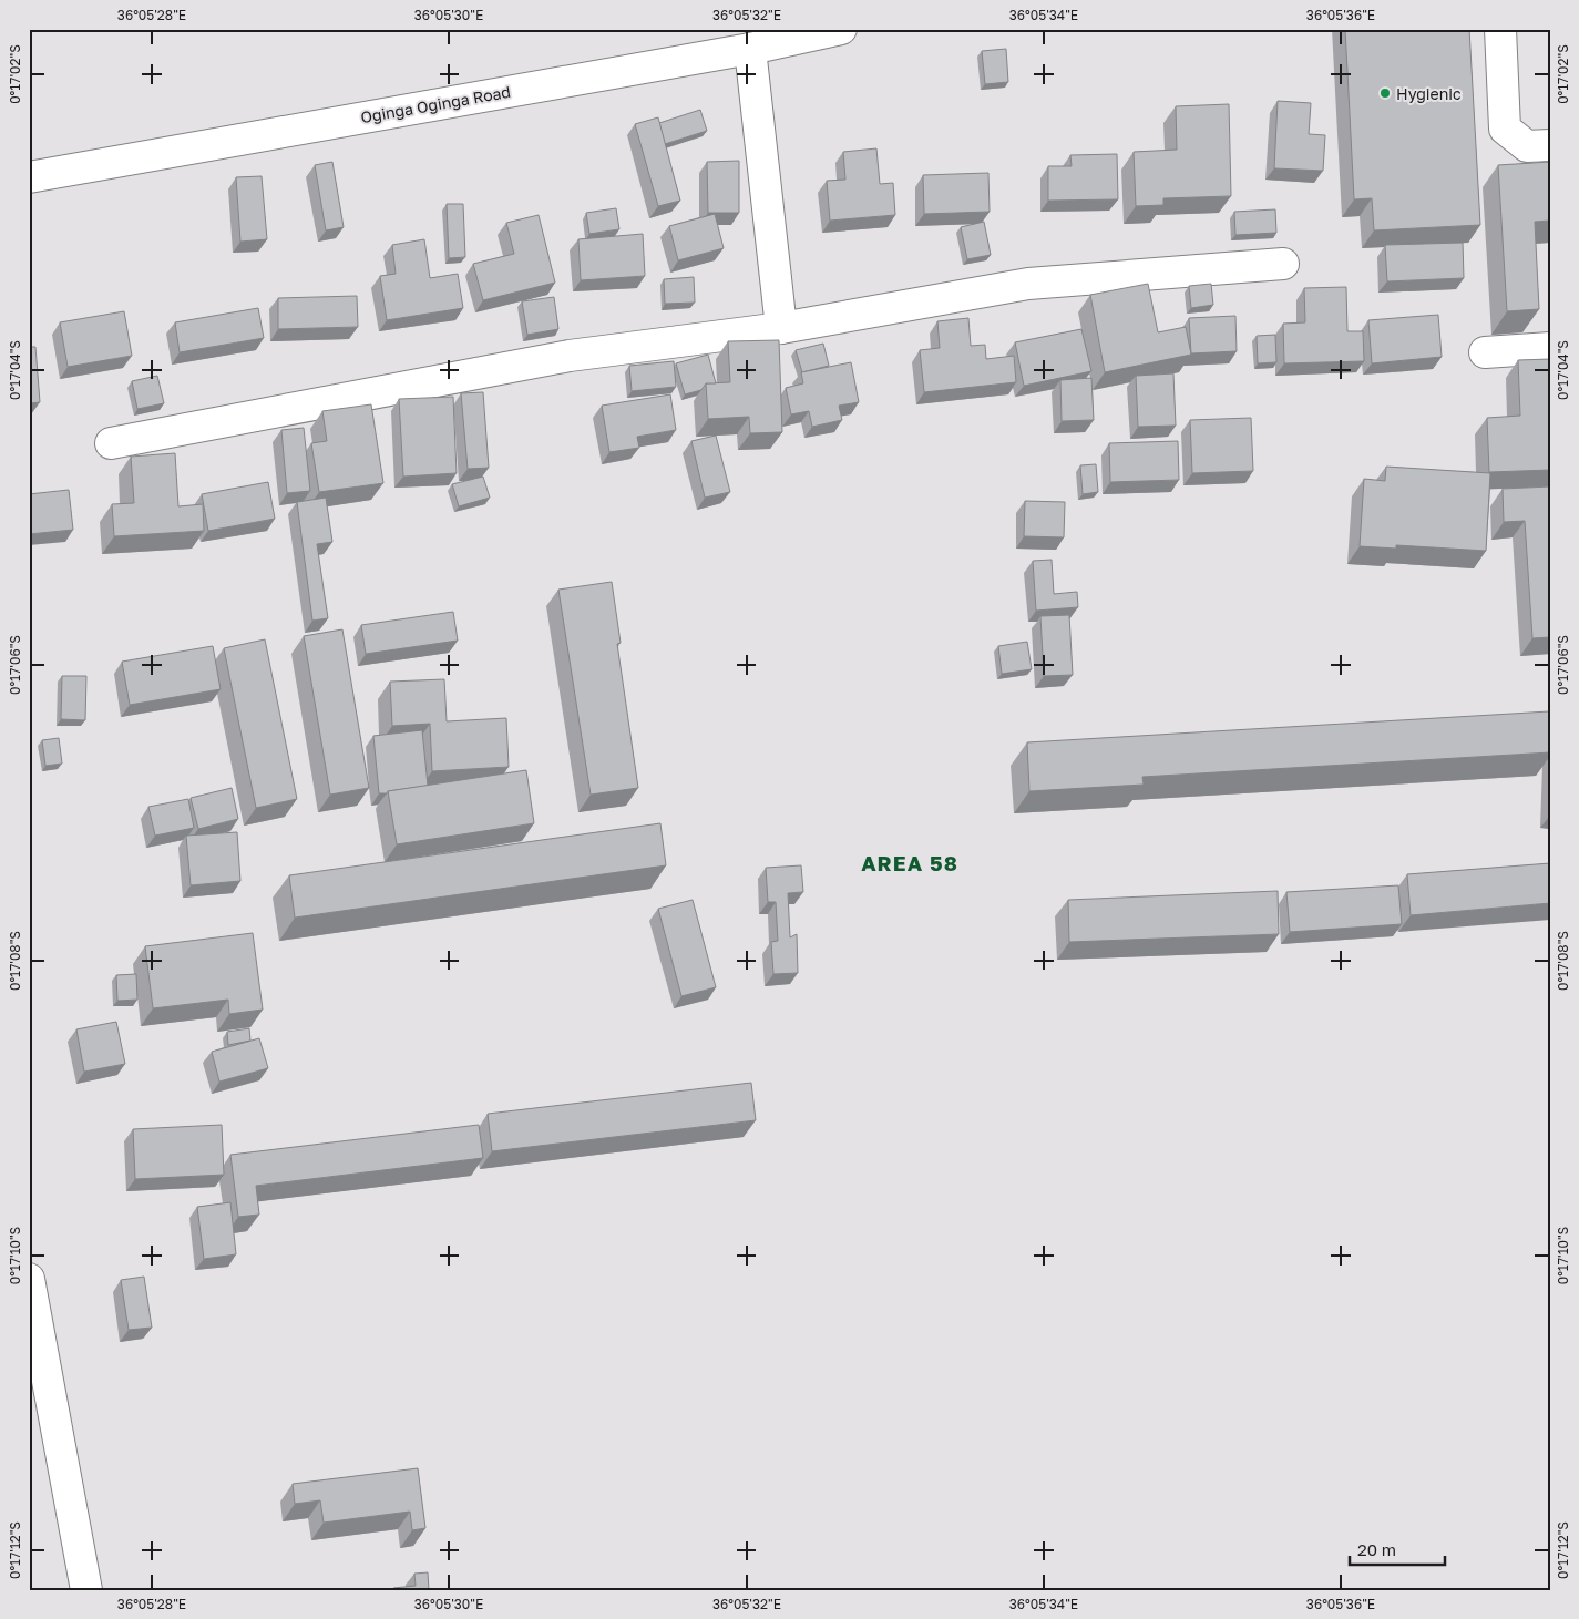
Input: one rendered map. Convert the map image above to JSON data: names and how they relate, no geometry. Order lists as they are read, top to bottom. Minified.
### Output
{"streets":{"street":["Oginga Oginga Road"]},"districts":["AREA 58"],"places":["Hygienic"],"scale_bar":"20 m","coordinates":["36°05'28\"E","36°05'30\"E","36°05'32\"E","36°05'34\"E","36°05'36\"E","0°17'02\"S","0°17'04\"S","0°17'06\"S","0°17'08\"S","0°17'10\"S","0°17'12\"S"]}
